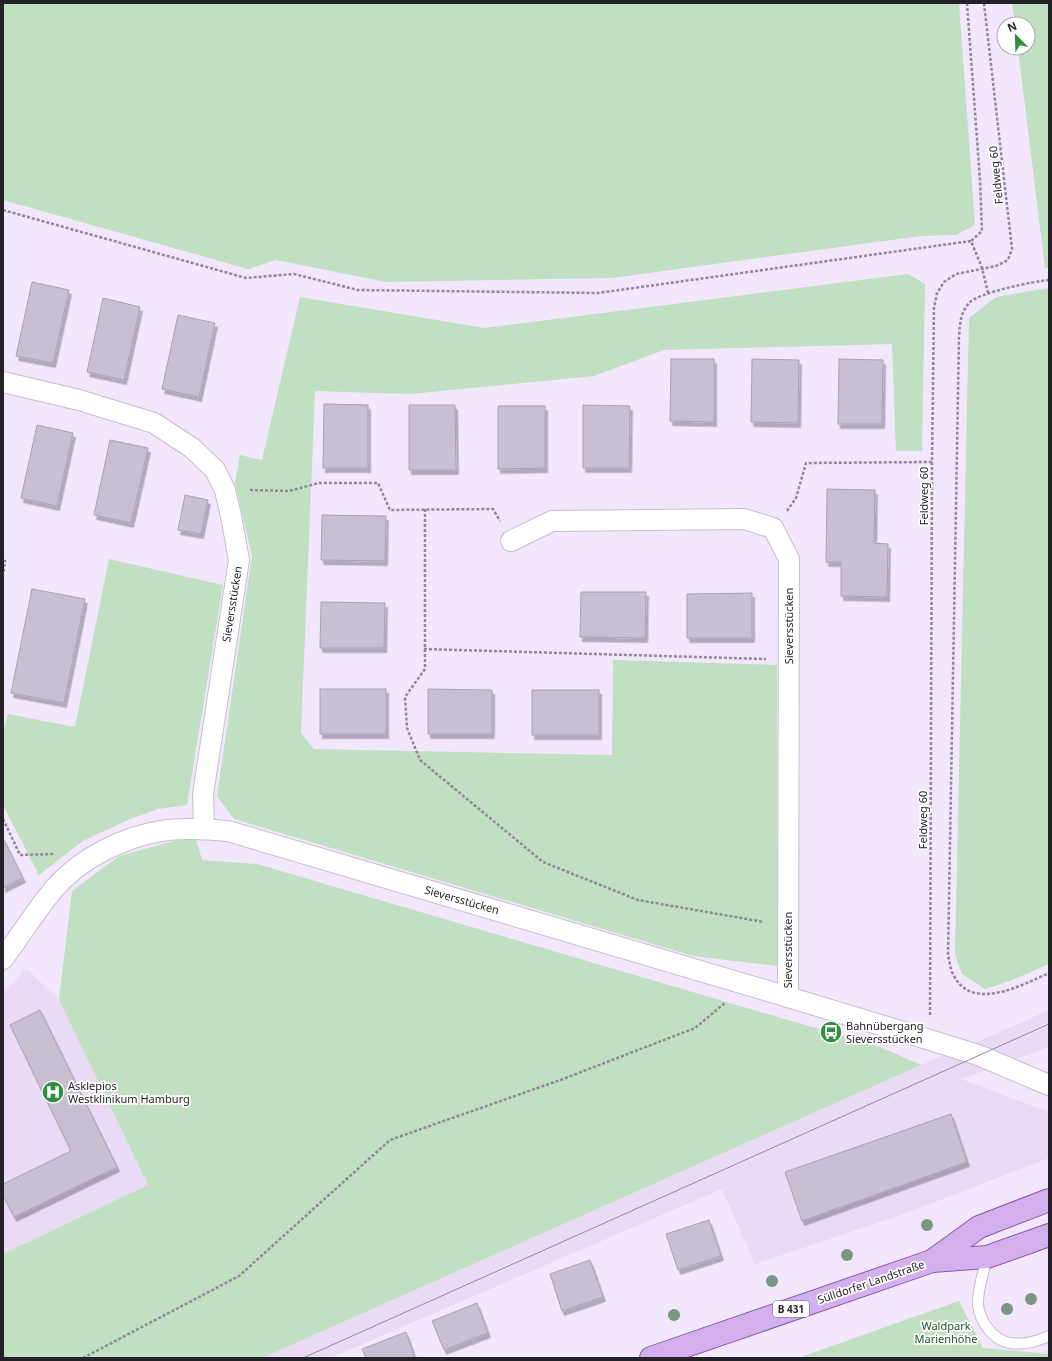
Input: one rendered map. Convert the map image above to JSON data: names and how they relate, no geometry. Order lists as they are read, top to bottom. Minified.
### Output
{"streets":{"main road":["Sülldorfer Landstraße","B 431"],"street":["Sieversstücken"],"path":["Feldweg 60"]},"crossings":[["Feldweg 60","Sieversstücken"]],"parks":["Waldpark Marienhöhe"],"places":{"bus stop":["Bahnübergang Sieversstücken"],"hospital":["Asklepios Westklinikum Hamburg"]},"north":"top left"}
